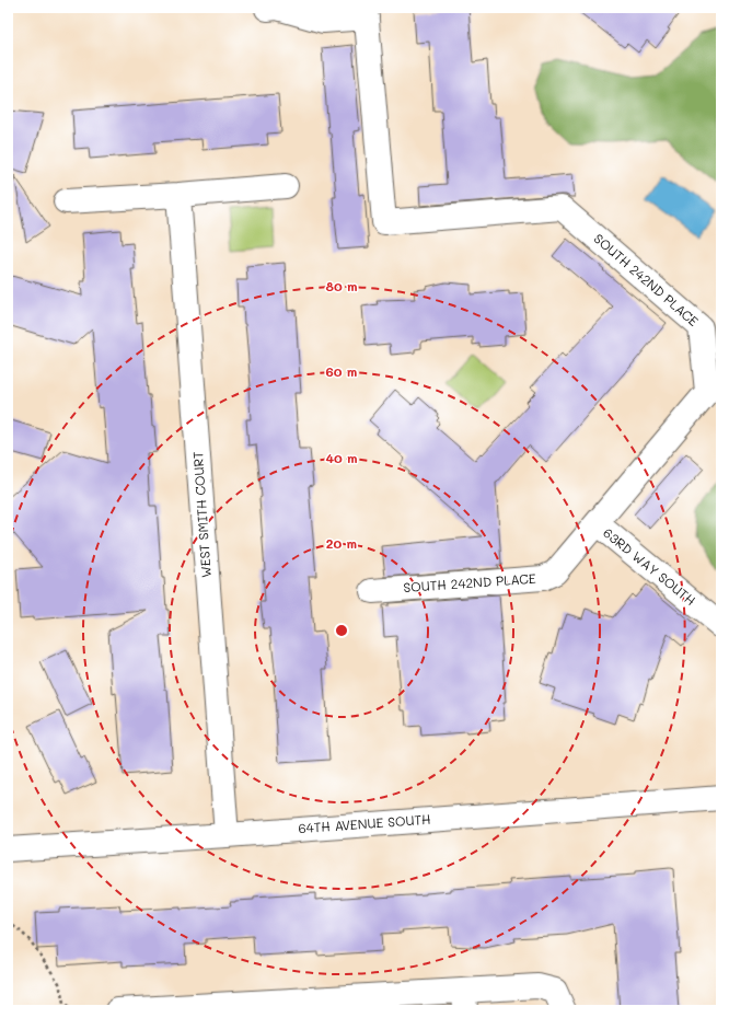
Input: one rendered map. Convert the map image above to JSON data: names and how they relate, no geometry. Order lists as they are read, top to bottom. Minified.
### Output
{"streets":{"street":["SOUTH 242ND PLACE","WEST SMITH COURT","63RD WAY SOUTH","64TH AVENUE SOUTH"]},"crossings":[["SOUTH 242ND PLACE","63RD WAY SOUTH"],["WEST SMITH COURT","64TH AVENUE SOUTH"]],"rings":["80 m","60 m","40 m","20 m"]}
